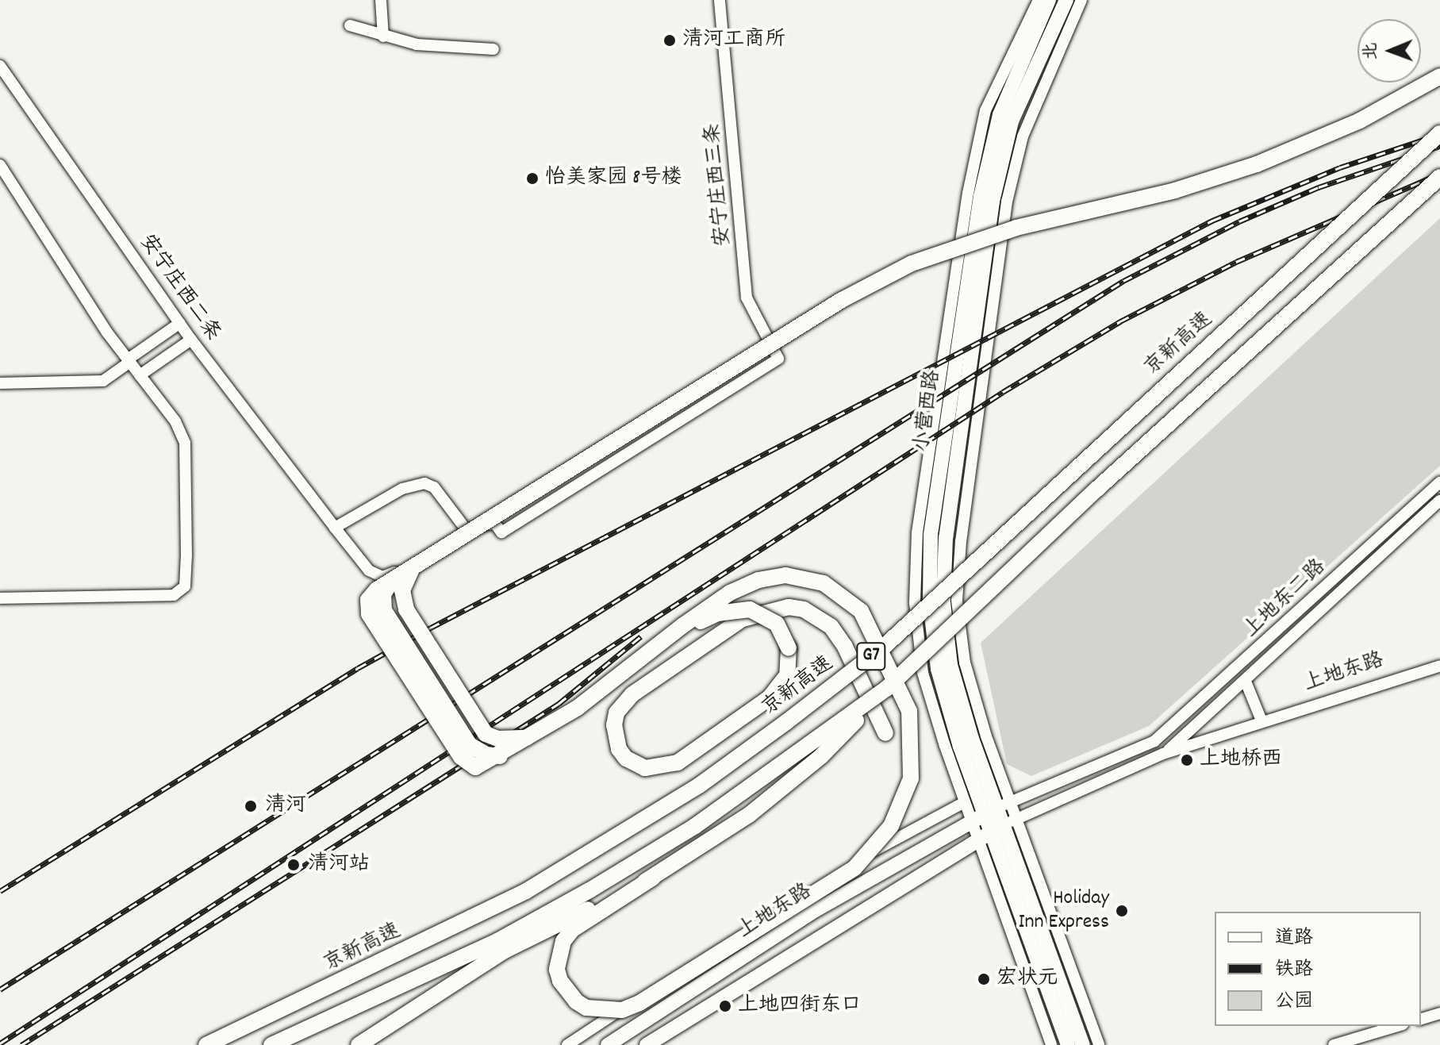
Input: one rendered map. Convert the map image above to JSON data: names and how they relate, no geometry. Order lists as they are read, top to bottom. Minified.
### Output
{"streets":{"highway":["京新高速","G7"],"main road":["小营西路","上地东路"],"street":["安宁庄西三条","安宁庄西二条","上地东二路"]},"crossings":[["安宁庄西三条","安宁庄西二条"],["小营西路","上地东路"],["上地东二路","上地东路"]],"places":["清河工商所","怡美家园 8号楼","上地桥西","清河","清河站","Holiday Inn Express","宏状元","上地四街东口"],"legend":["道路","铁路","公园"],"north":"left"}
